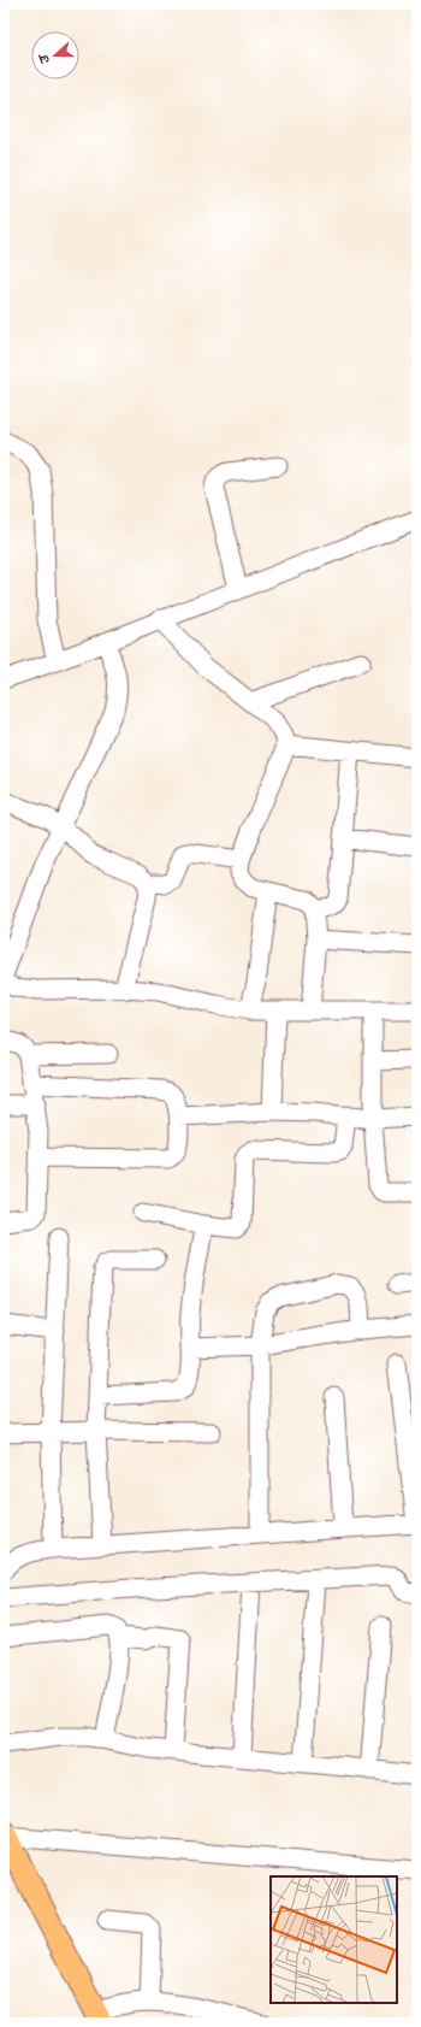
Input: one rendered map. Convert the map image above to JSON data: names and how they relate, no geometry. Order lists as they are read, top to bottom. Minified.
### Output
{"north":"left"}
